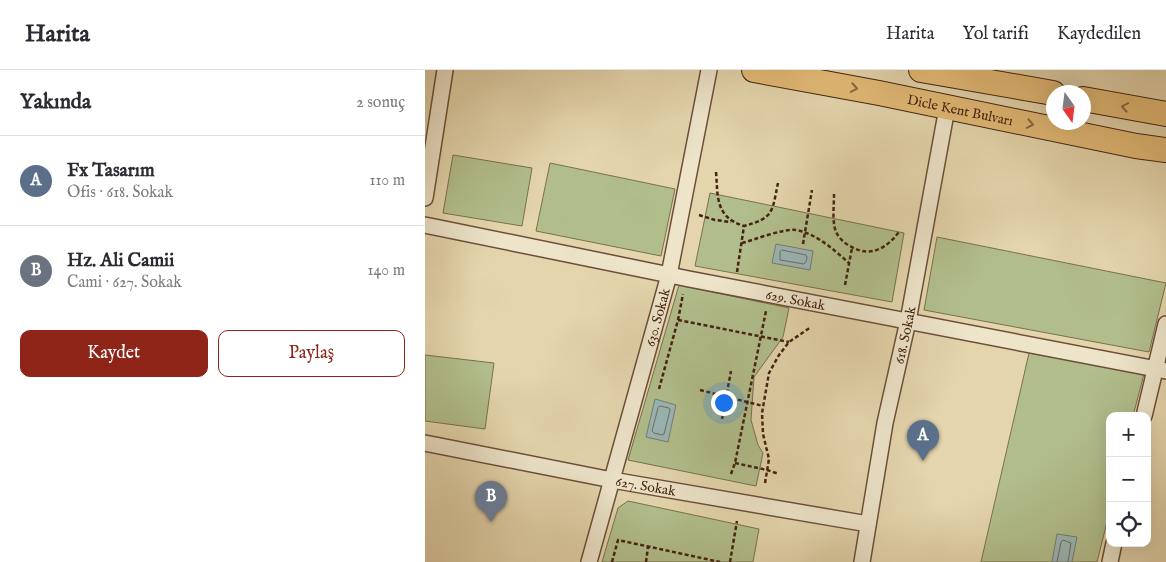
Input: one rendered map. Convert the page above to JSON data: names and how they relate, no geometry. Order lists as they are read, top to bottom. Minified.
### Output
{"streets":{"main road":["Dicle Kent Bulvarı"],"street":["629. Sokak","630. Sokak","618. Sokak","627. Sokak"]},"crossings":[["Dicle Kent Bulvarı","618. Sokak"],["629. Sokak","630. Sokak"],["629. Sokak","618. Sokak"],["630. Sokak","627. Sokak"],["618. Sokak","627. Sokak"]],"north":"bottom","page":{"header":"Harita","nav":["Harita","Yol tarifi","Kaydedilen"],"heading":["Yakında","2 sonuç"],"list":[{"mark":"A","name":"Fx Tasarım","note":"Ofis · 618. Sokak","value":"110 m"},{"mark":"B","name":"Hz. Ali Camii","note":"Cami · 627. Sokak","value":"140 m"}],"buttons":["Kaydet","Paylaş"],"map_buttons":["+","−"],"pins":["A","B"]}}
